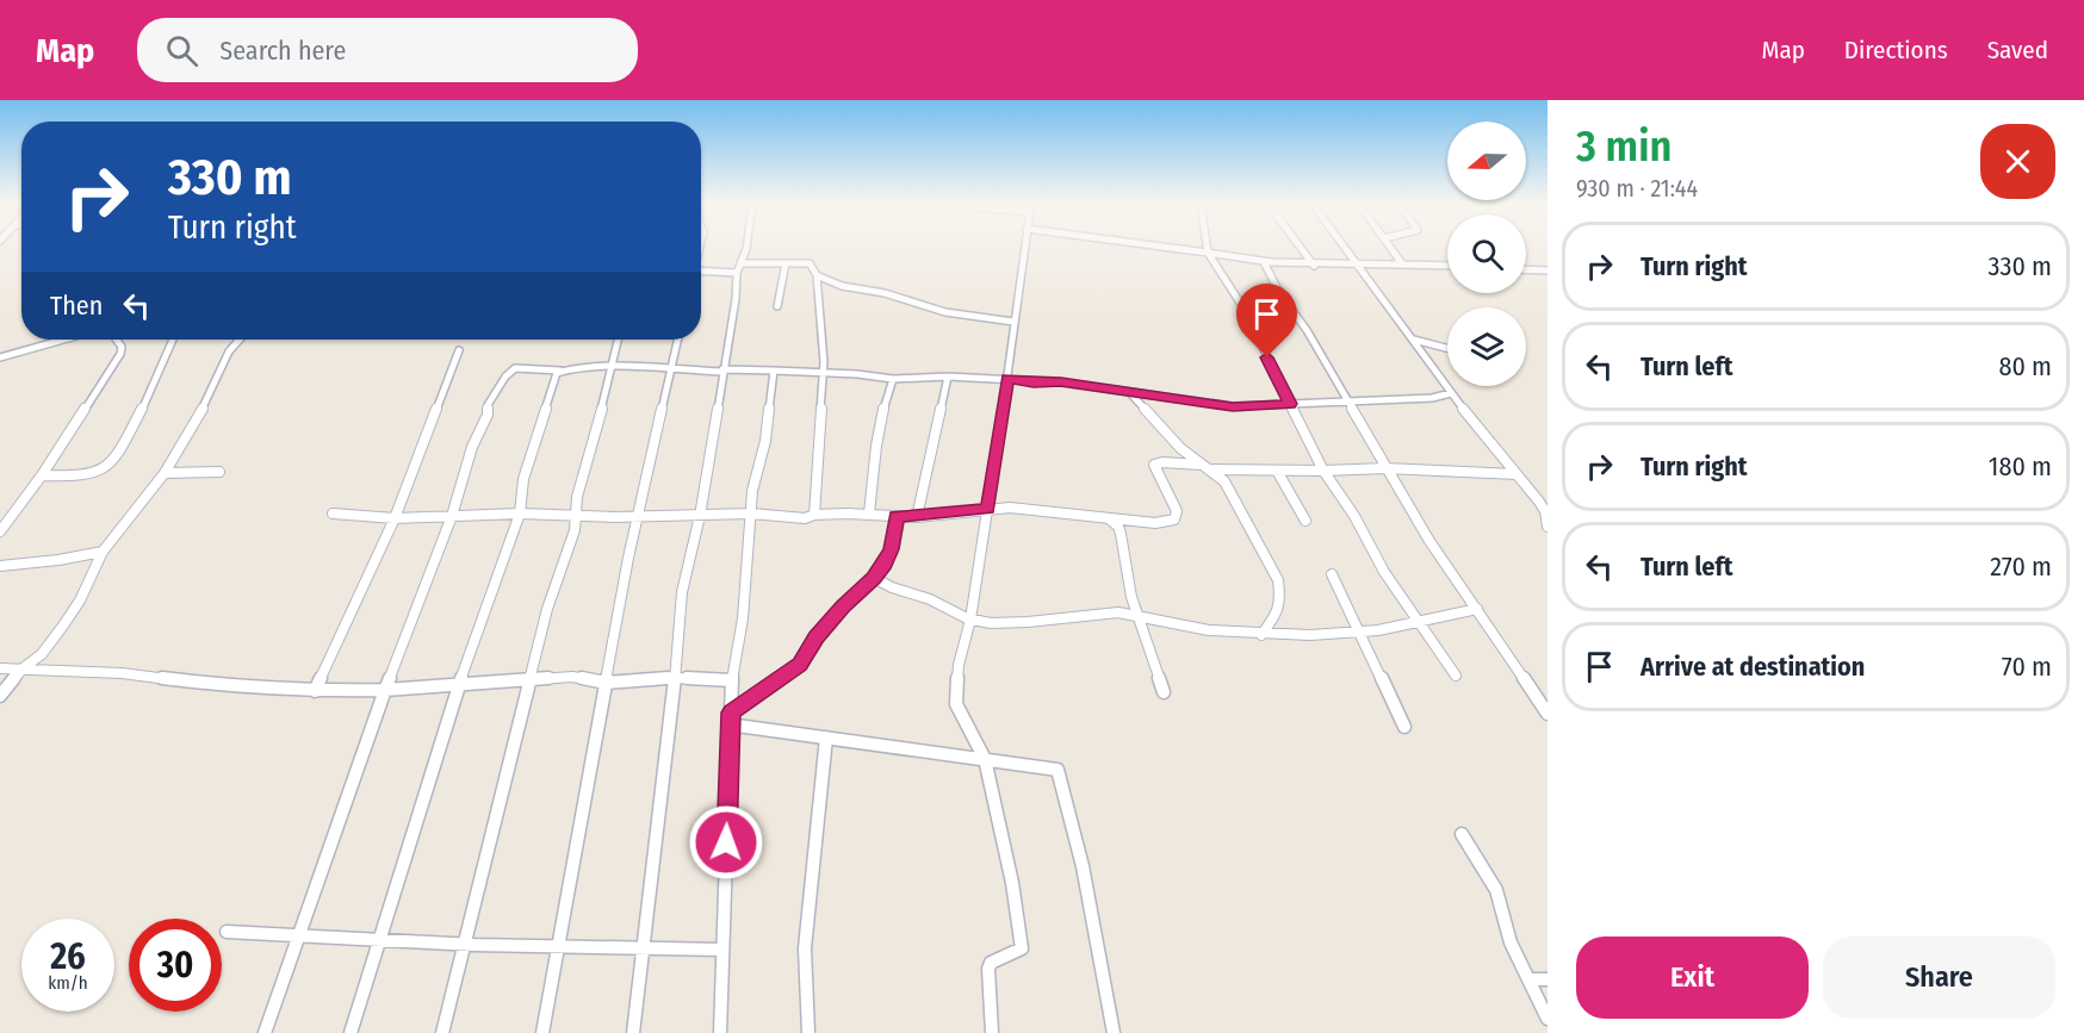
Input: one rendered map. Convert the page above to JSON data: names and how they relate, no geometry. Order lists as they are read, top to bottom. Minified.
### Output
{"north":"left","page":{"header":"Map","search":"Search here","nav":["Map","Directions","Saved"],"heading":["3 min","930 m · 21:44"],"turn":["330 m","Turn right"],"list":[{"name":"Turn right","value":"330 m"},{"name":"Turn left","value":"80 m"},{"name":"Turn right","value":"180 m"},{"name":"Turn left","value":"270 m"},{"name":"Arrive at destination","value":"70 m"}],"then":"Then","speed":"26 km/h","limit":"30","buttons":["Exit","Share"]}}
